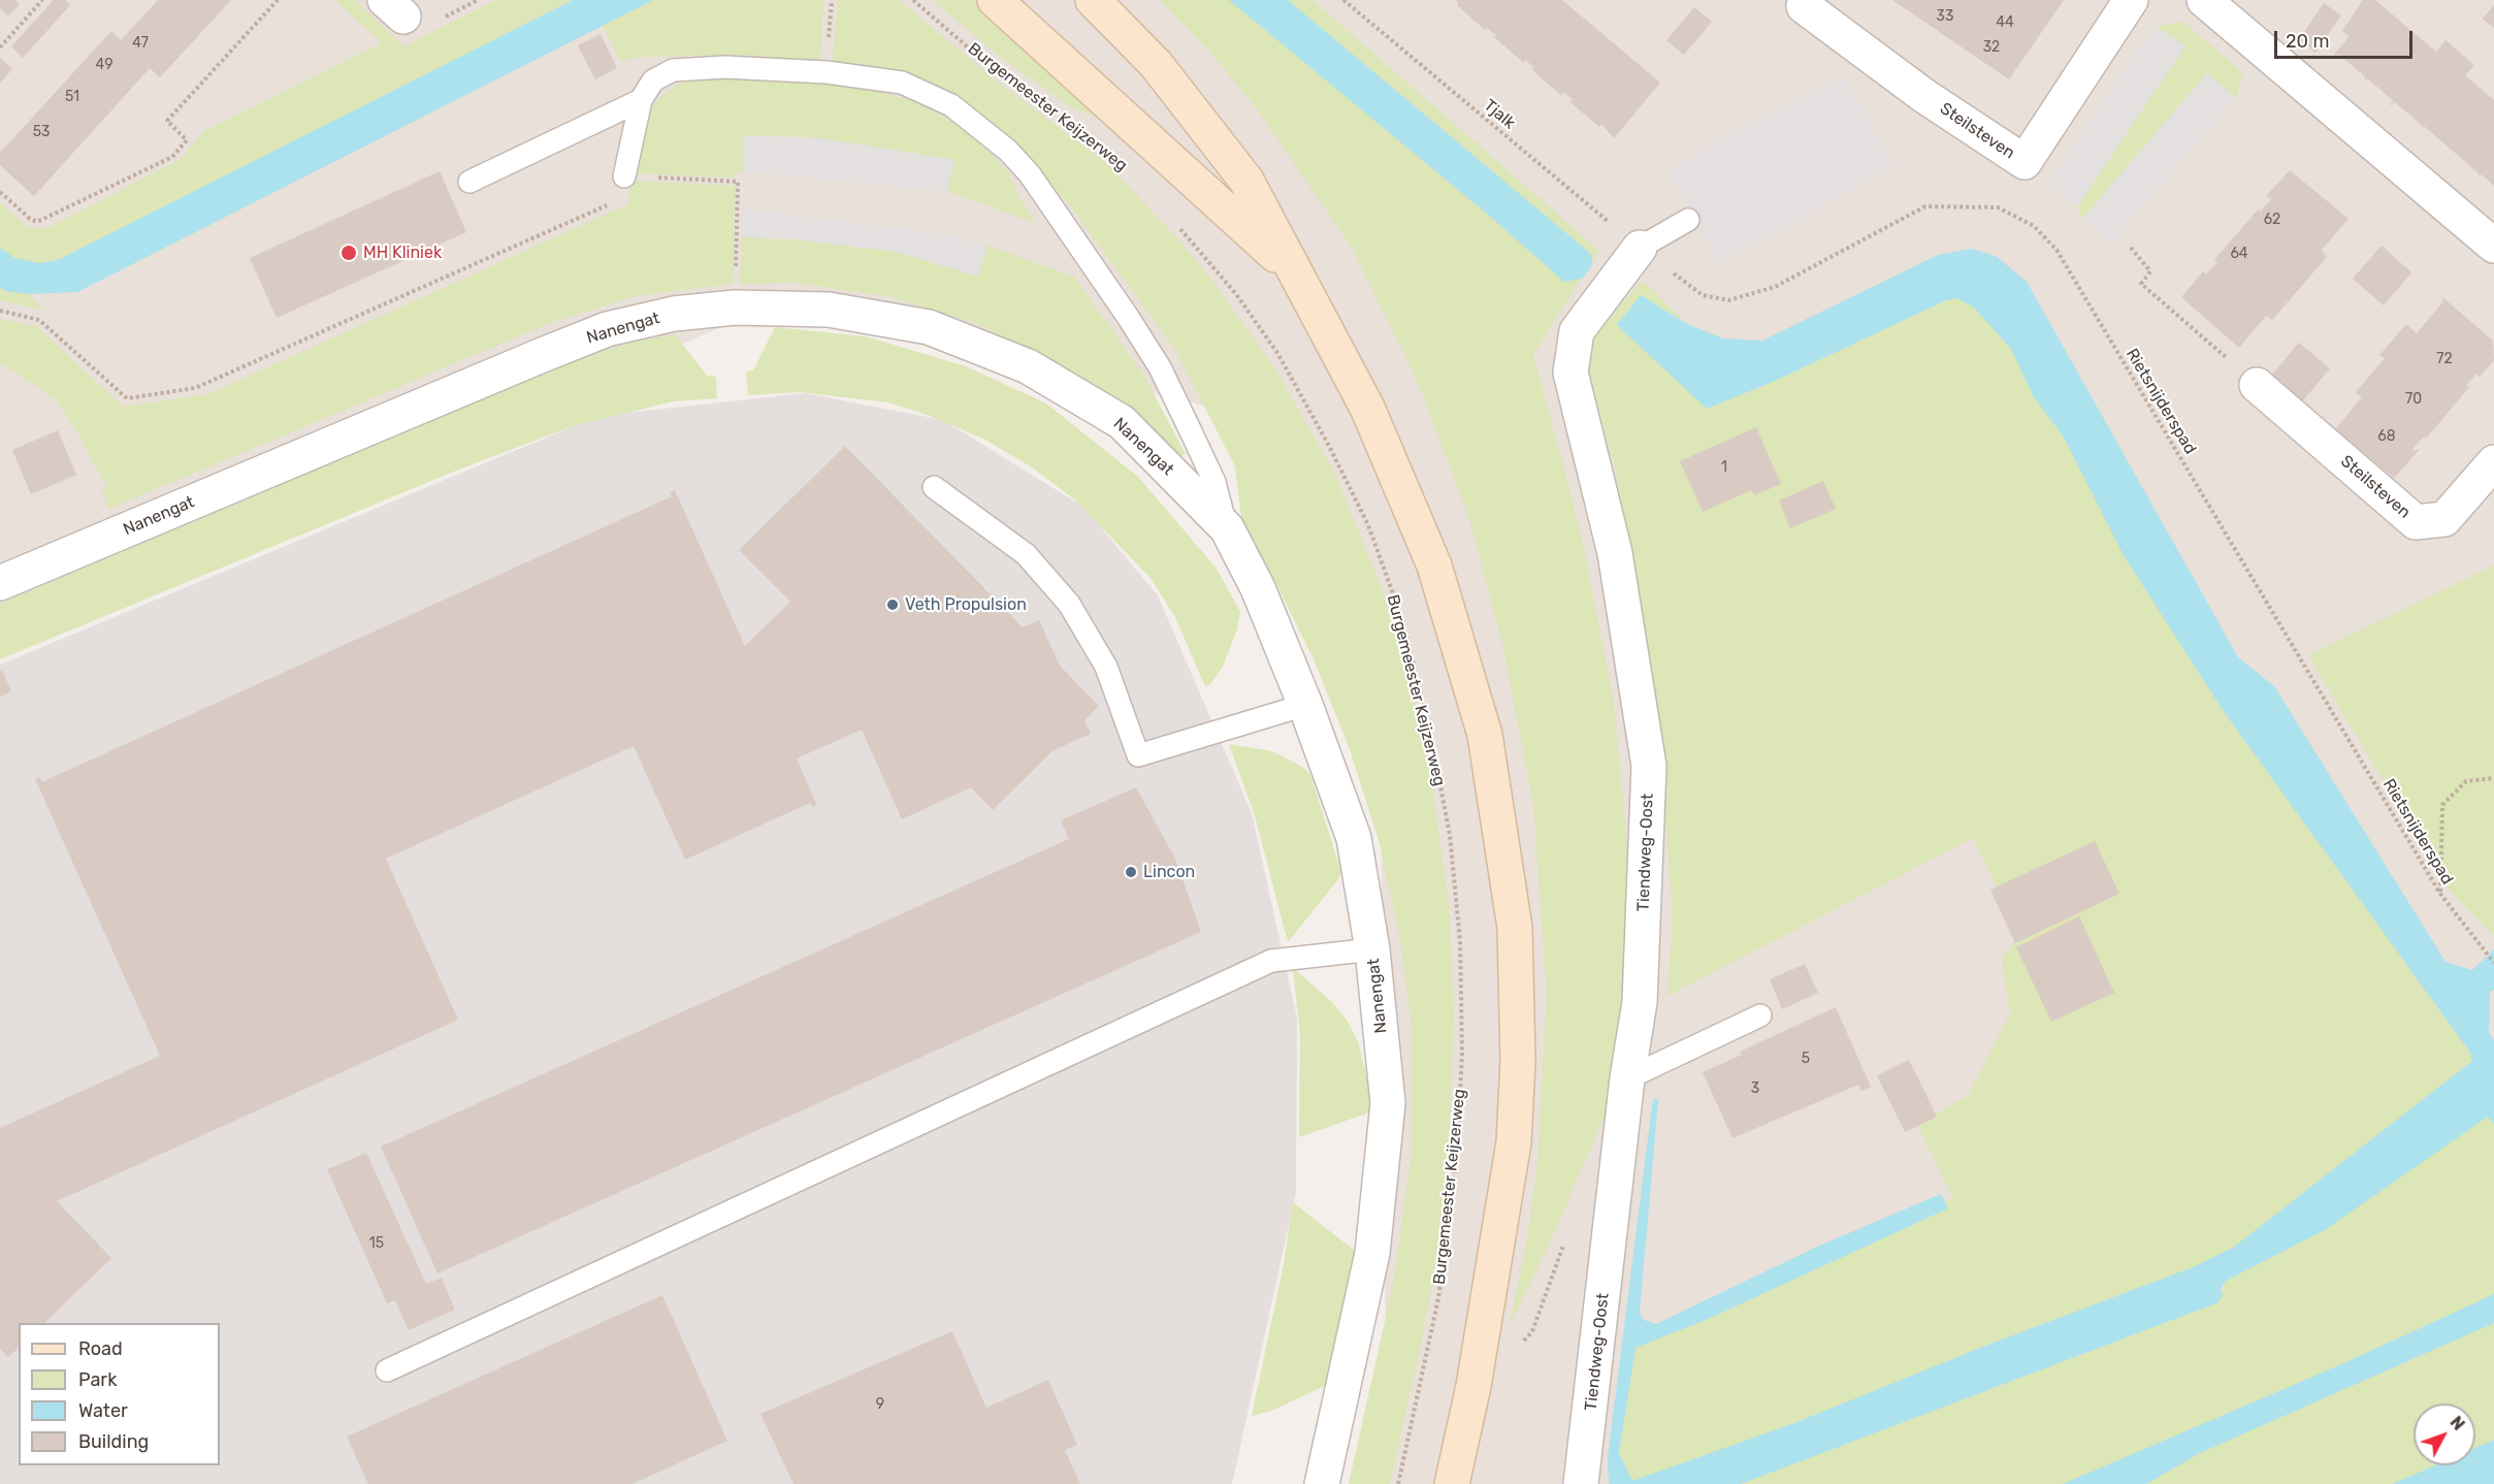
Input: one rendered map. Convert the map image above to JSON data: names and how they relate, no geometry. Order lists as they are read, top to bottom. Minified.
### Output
{"streets":{"street":["Steilsteven","Nanengat","Tiendweg-Oost"],"path":["Burgemeester Keijzerweg","Tjalk","Rietsnijderspad"]},"crossings":[["Tjalk","Rietsnijderspad"],["Tjalk","Tiendweg-Oost"],["Rietsnijderspad","Tiendweg-Oost"]],"places":["MH Kliniek","Veth Propulsion","Lincon"],"house_numbers":["33","44","47","32","49","51","53","62","64","72","70","68","1","5","3","15","9"],"legend":["Road","Park","Water","Building"],"scale_bar":"20 m","north":"top right"}
